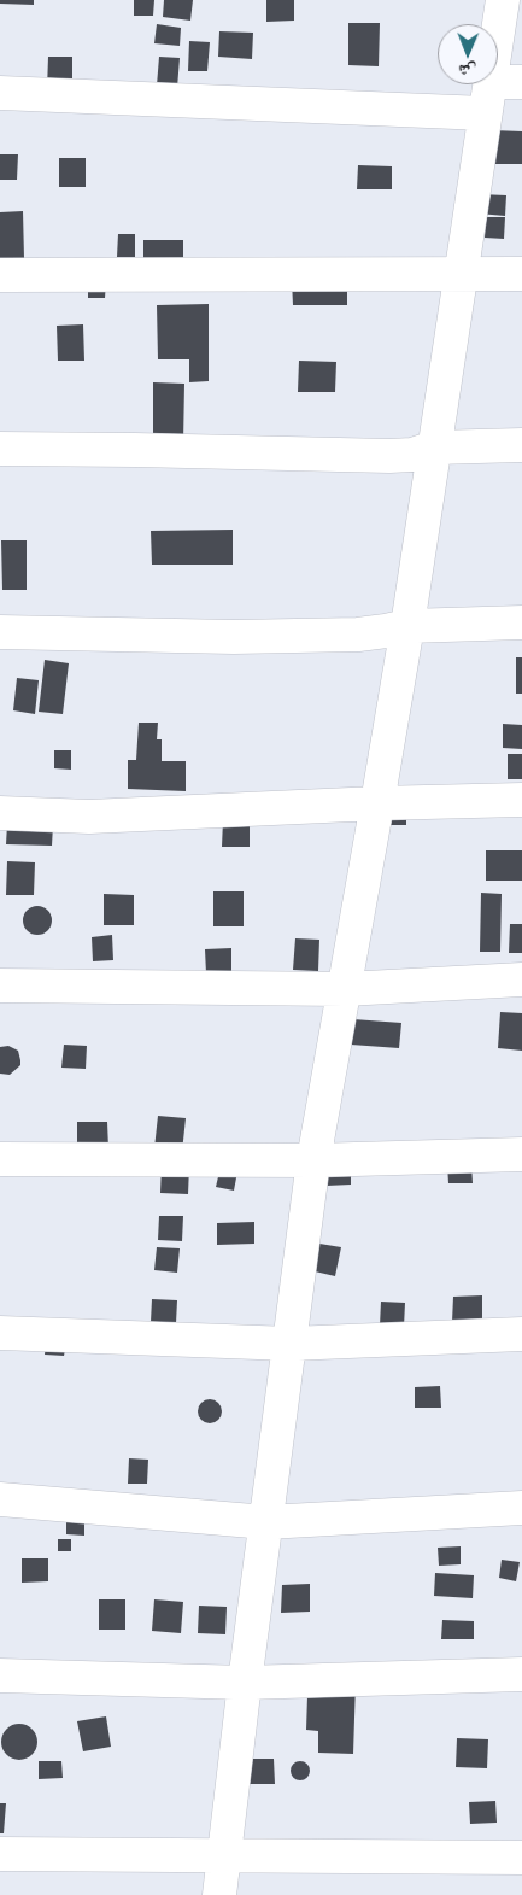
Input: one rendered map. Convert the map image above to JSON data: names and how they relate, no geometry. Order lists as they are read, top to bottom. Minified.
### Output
{"north":"bottom"}
